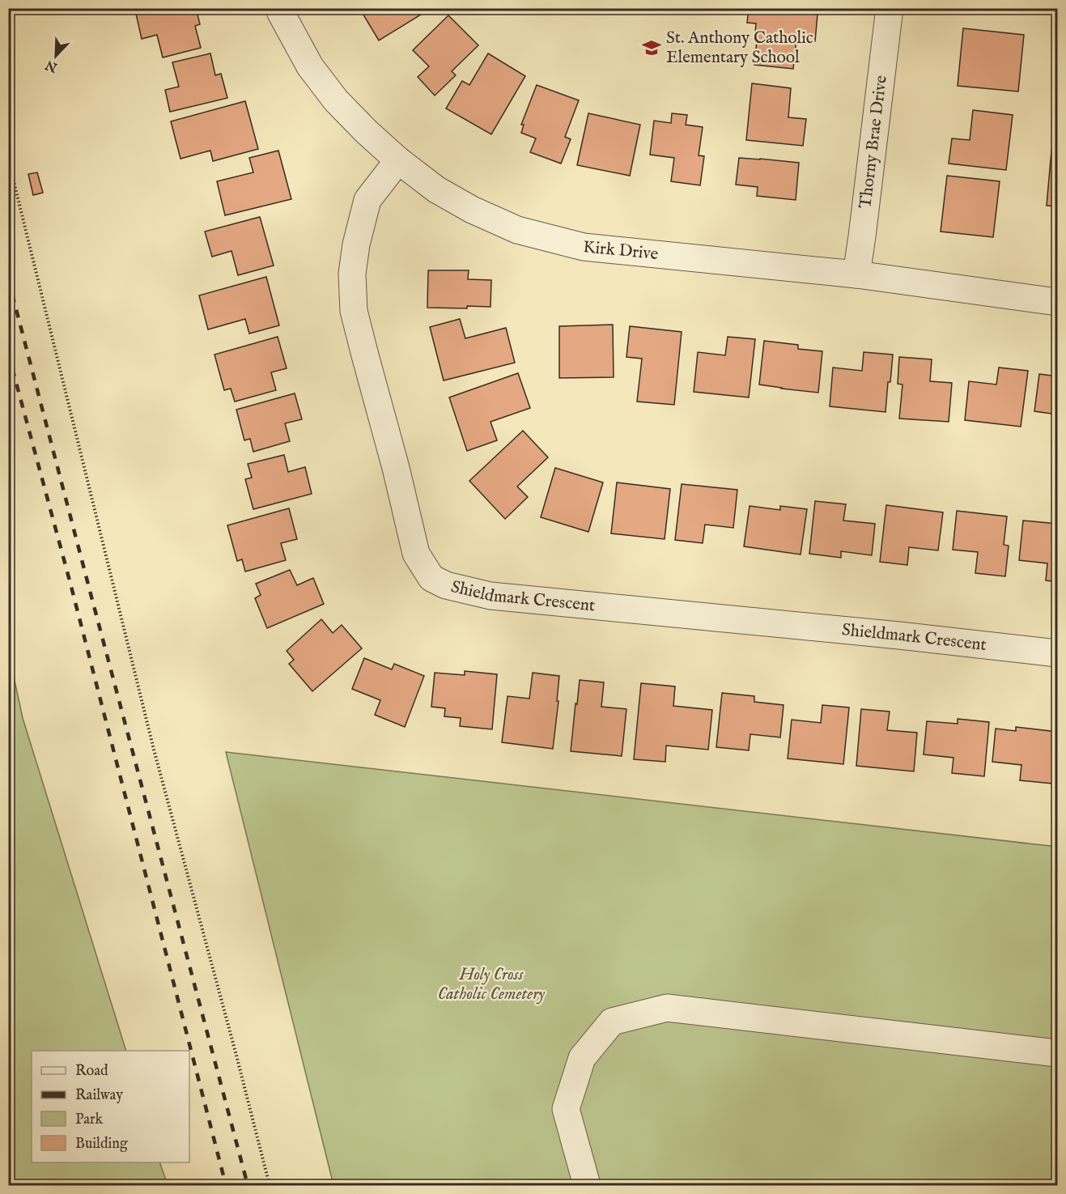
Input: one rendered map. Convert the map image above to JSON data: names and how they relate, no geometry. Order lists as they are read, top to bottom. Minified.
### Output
{"streets":{"street":["Thorny Brae Drive","Kirk Drive","Shieldmark Crescent"]},"crossings":[["Thorny Brae Drive","Kirk Drive"],["Kirk Drive","Shieldmark Crescent"]],"parks":["Holy Cross Catholic Cemetery"],"places":{"school or university":["St. Anthony Catholic Elementary School"]},"legend":["Road","Railway","Park","Building"],"north":"bottom left"}
